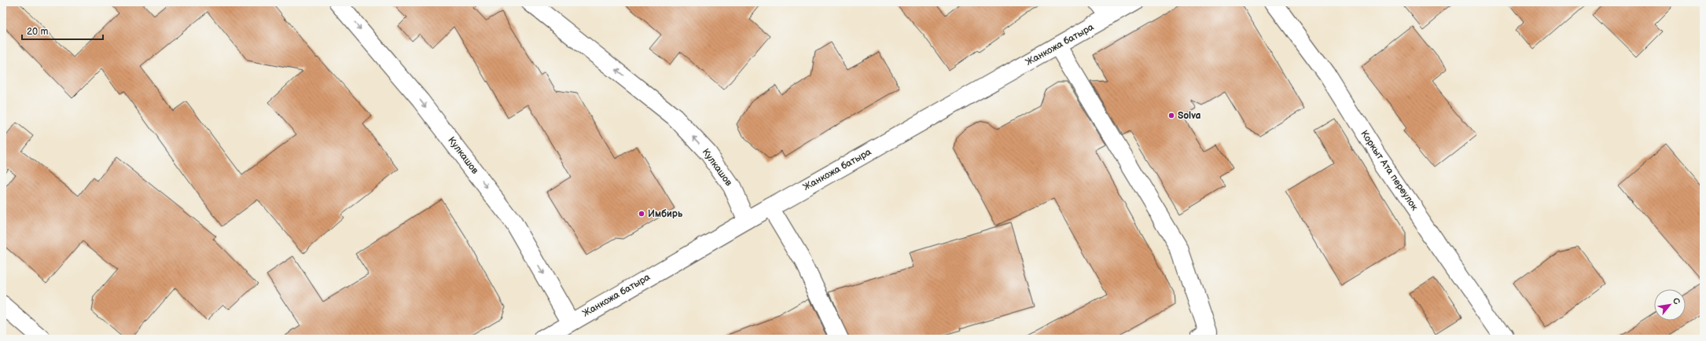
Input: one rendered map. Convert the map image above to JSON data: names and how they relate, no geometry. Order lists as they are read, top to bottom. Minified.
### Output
{"streets":{"street":["Жанкожа батыра","Кулкашов","Коркыт Ата переулок"]},"crossings":[["Жанкожа батыра","Кулкашов"]],"places":["Solva","Имбирь"],"scale_bar":"20 m","north":"top right"}
